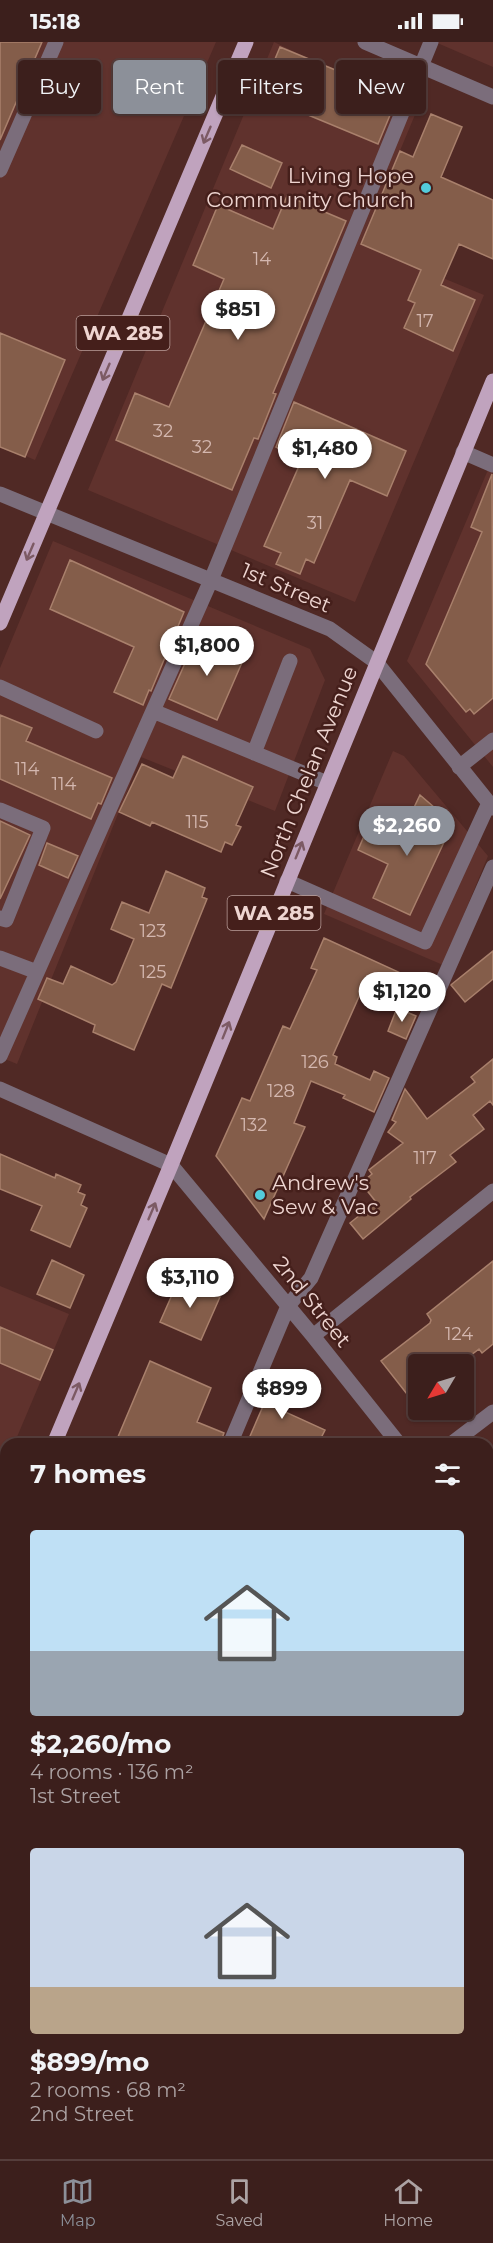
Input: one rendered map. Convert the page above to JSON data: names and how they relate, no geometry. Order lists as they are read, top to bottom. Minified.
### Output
{"streets":{"main road":["WA 285","North Chelan Avenue"],"street":["1st Street","2nd Street"]},"crossings":[["WA 285","1st Street"],["1st Street","North Chelan Avenue"],["North Chelan Avenue","2nd Street"]],"one_way":["North Chelan Avenue"],"places":["Living Hope Community Church","Andrew's Sew & Vac"],"house_numbers":["14","17","32","32","31","114","114","115","123","125","126","128","132","117","124"],"north":"bottom left","page":{"status":"15:18","chip":["Buy","Rent","Filters","New"],"price":["$851","$1,480","$1,800","$2,260","$1,120","$3,110","$899"],"heading":"7 homes","list":[{"name":"$2,260/mo","note":"4 rooms · 136 m² · 1st Street"},{"name":"$899/mo","note":"2 rooms · 68 m² · 2nd Street"}],"tabs":["Map","Saved","Home"]}}
